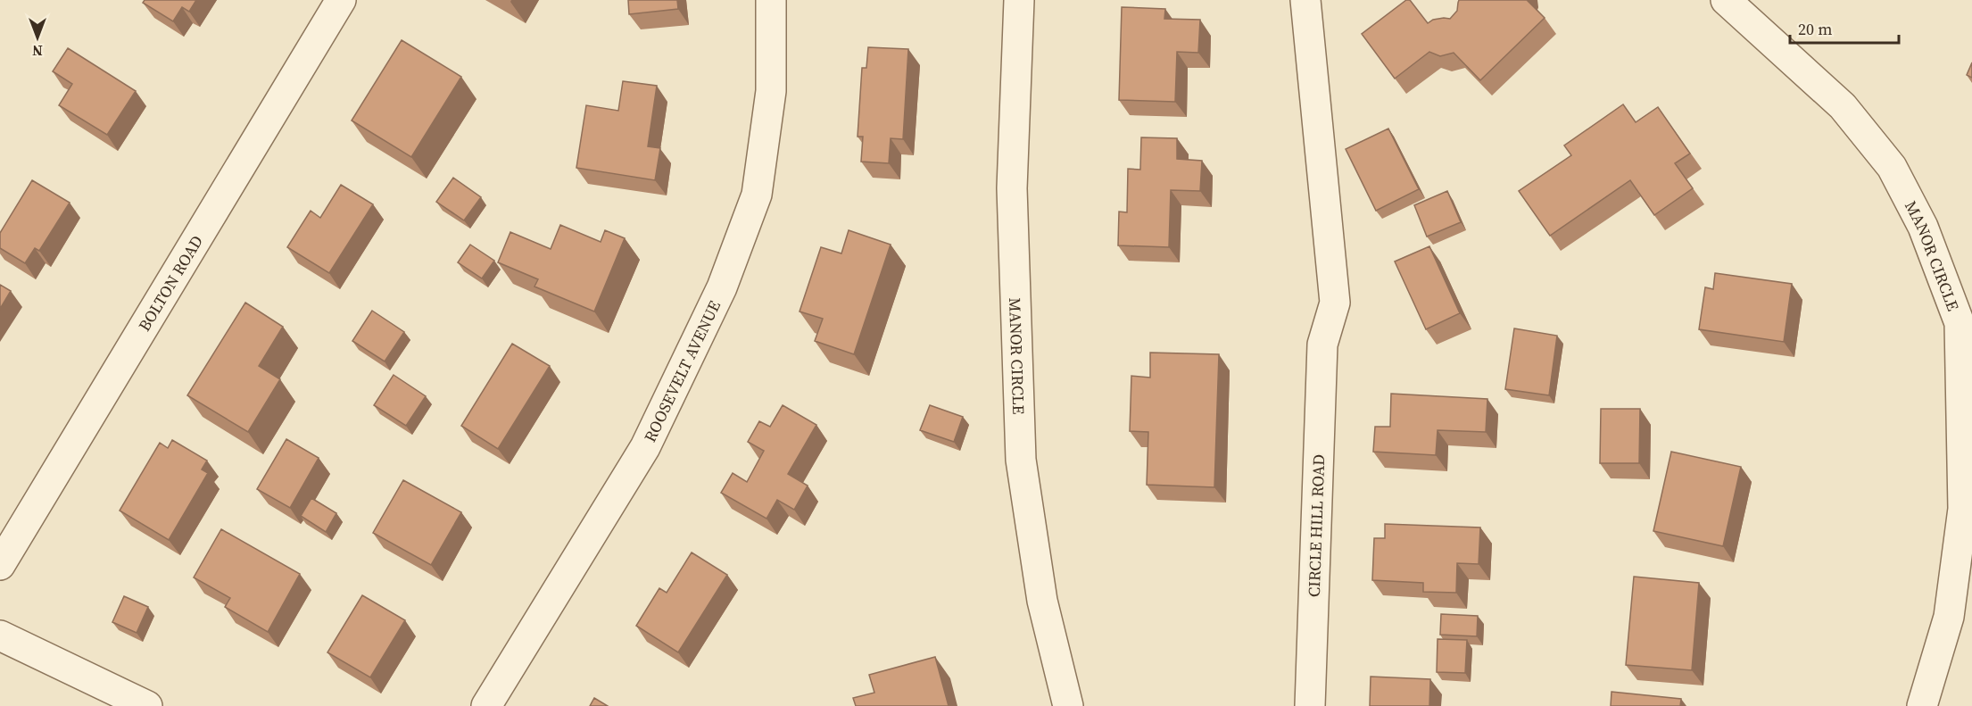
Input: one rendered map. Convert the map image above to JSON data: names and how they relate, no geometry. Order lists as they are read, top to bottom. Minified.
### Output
{"streets":{"street":["MANOR CIRCLE","BOLTON ROAD","ROOSEVELT AVENUE","CIRCLE HILL ROAD"]},"scale_bar":"20 m","north":"bottom"}
